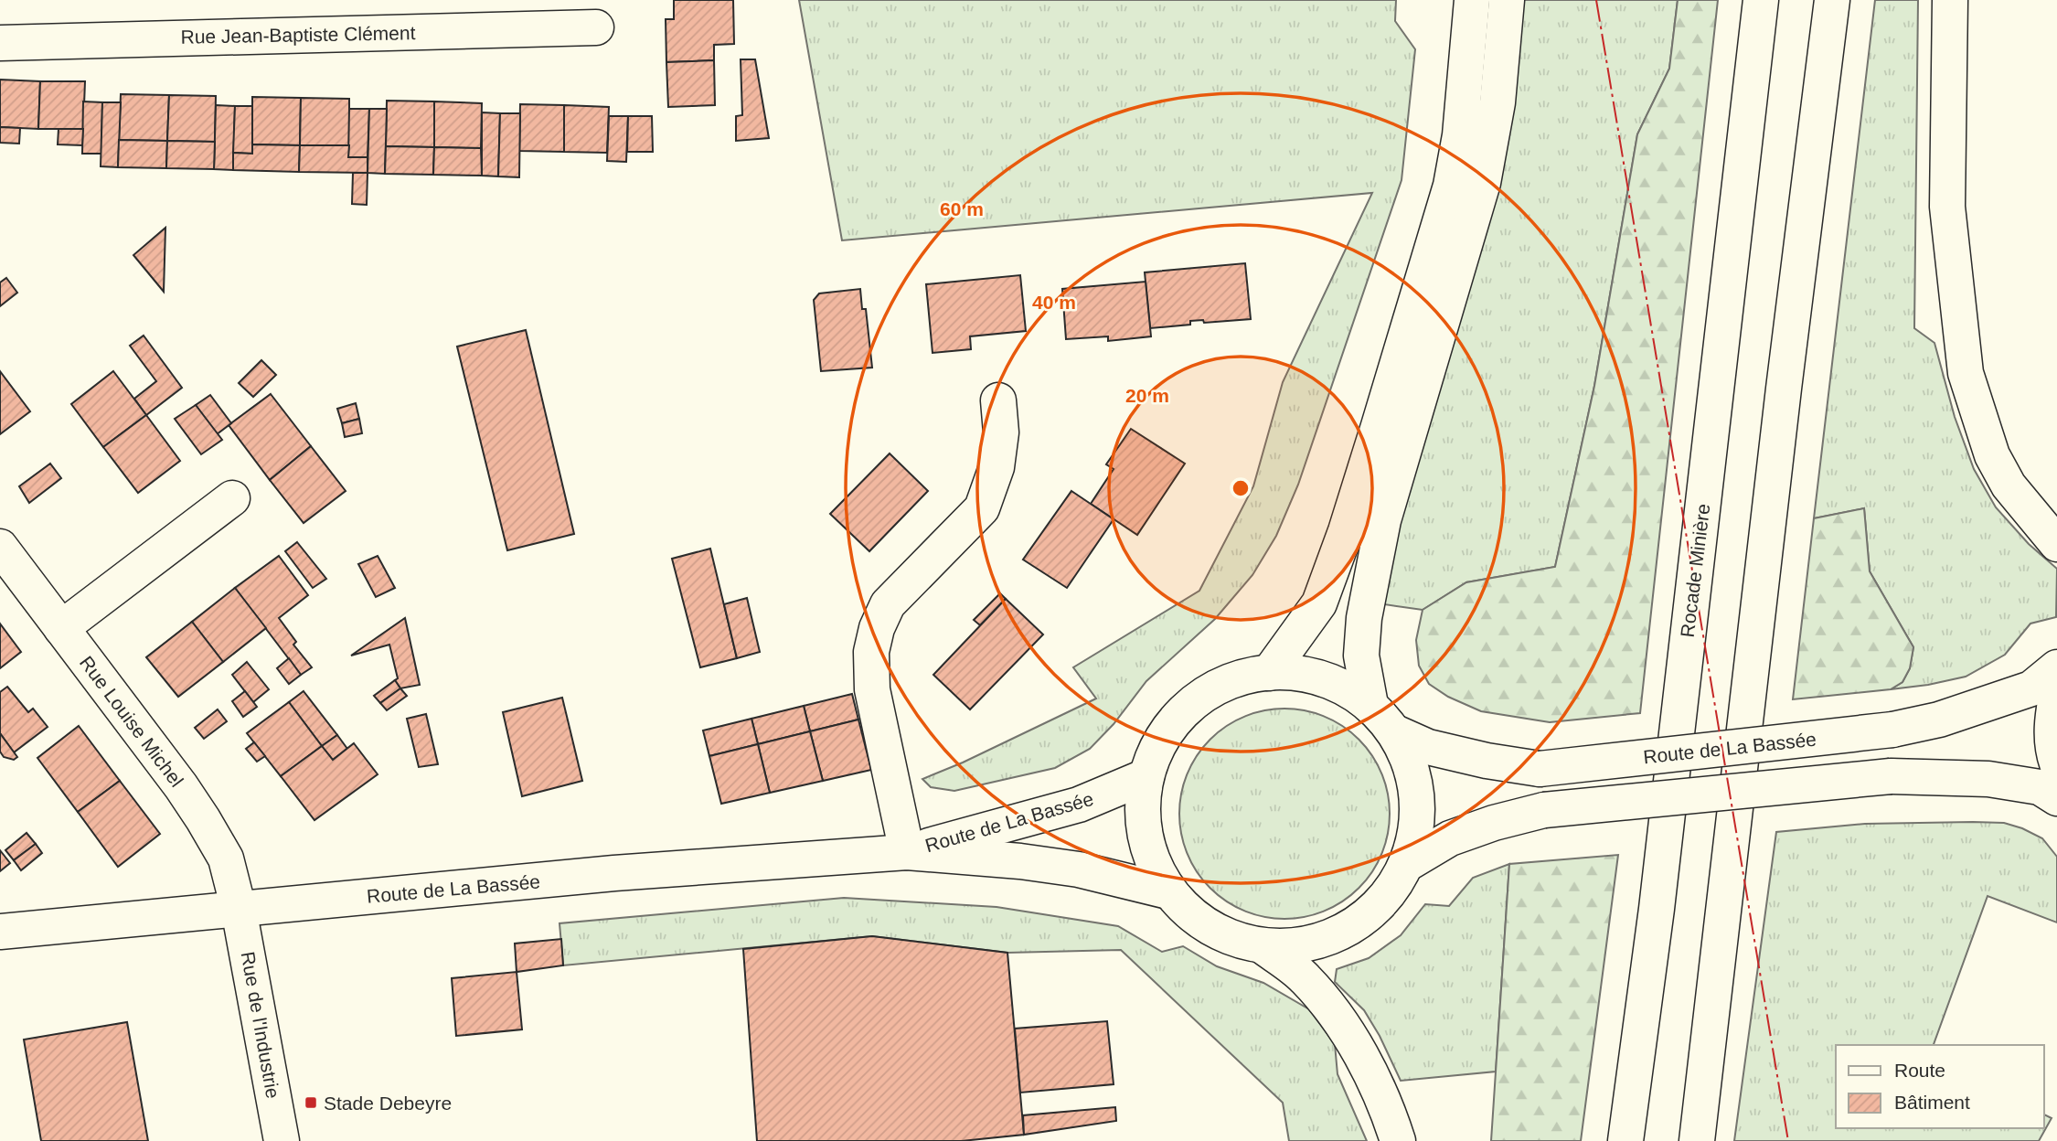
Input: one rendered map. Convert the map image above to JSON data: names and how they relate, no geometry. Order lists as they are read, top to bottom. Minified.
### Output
{"streets":{"main road":["Rue Jean-Baptiste Clément","Rocade Minière","Rue Louise Michel","Route de La Bassée","Rue de l'Industrie"]},"crossings":[["Rue Louise Michel","Route de La Bassée"],["Rue Louise Michel","Rue de l'Industrie"],["Route de La Bassée","Rue de l'Industrie"]],"places":{"transit":["Stade Debeyre"]},"legend":["Route","Bâtiment"],"rings":["60 m","40 m","20 m"]}
